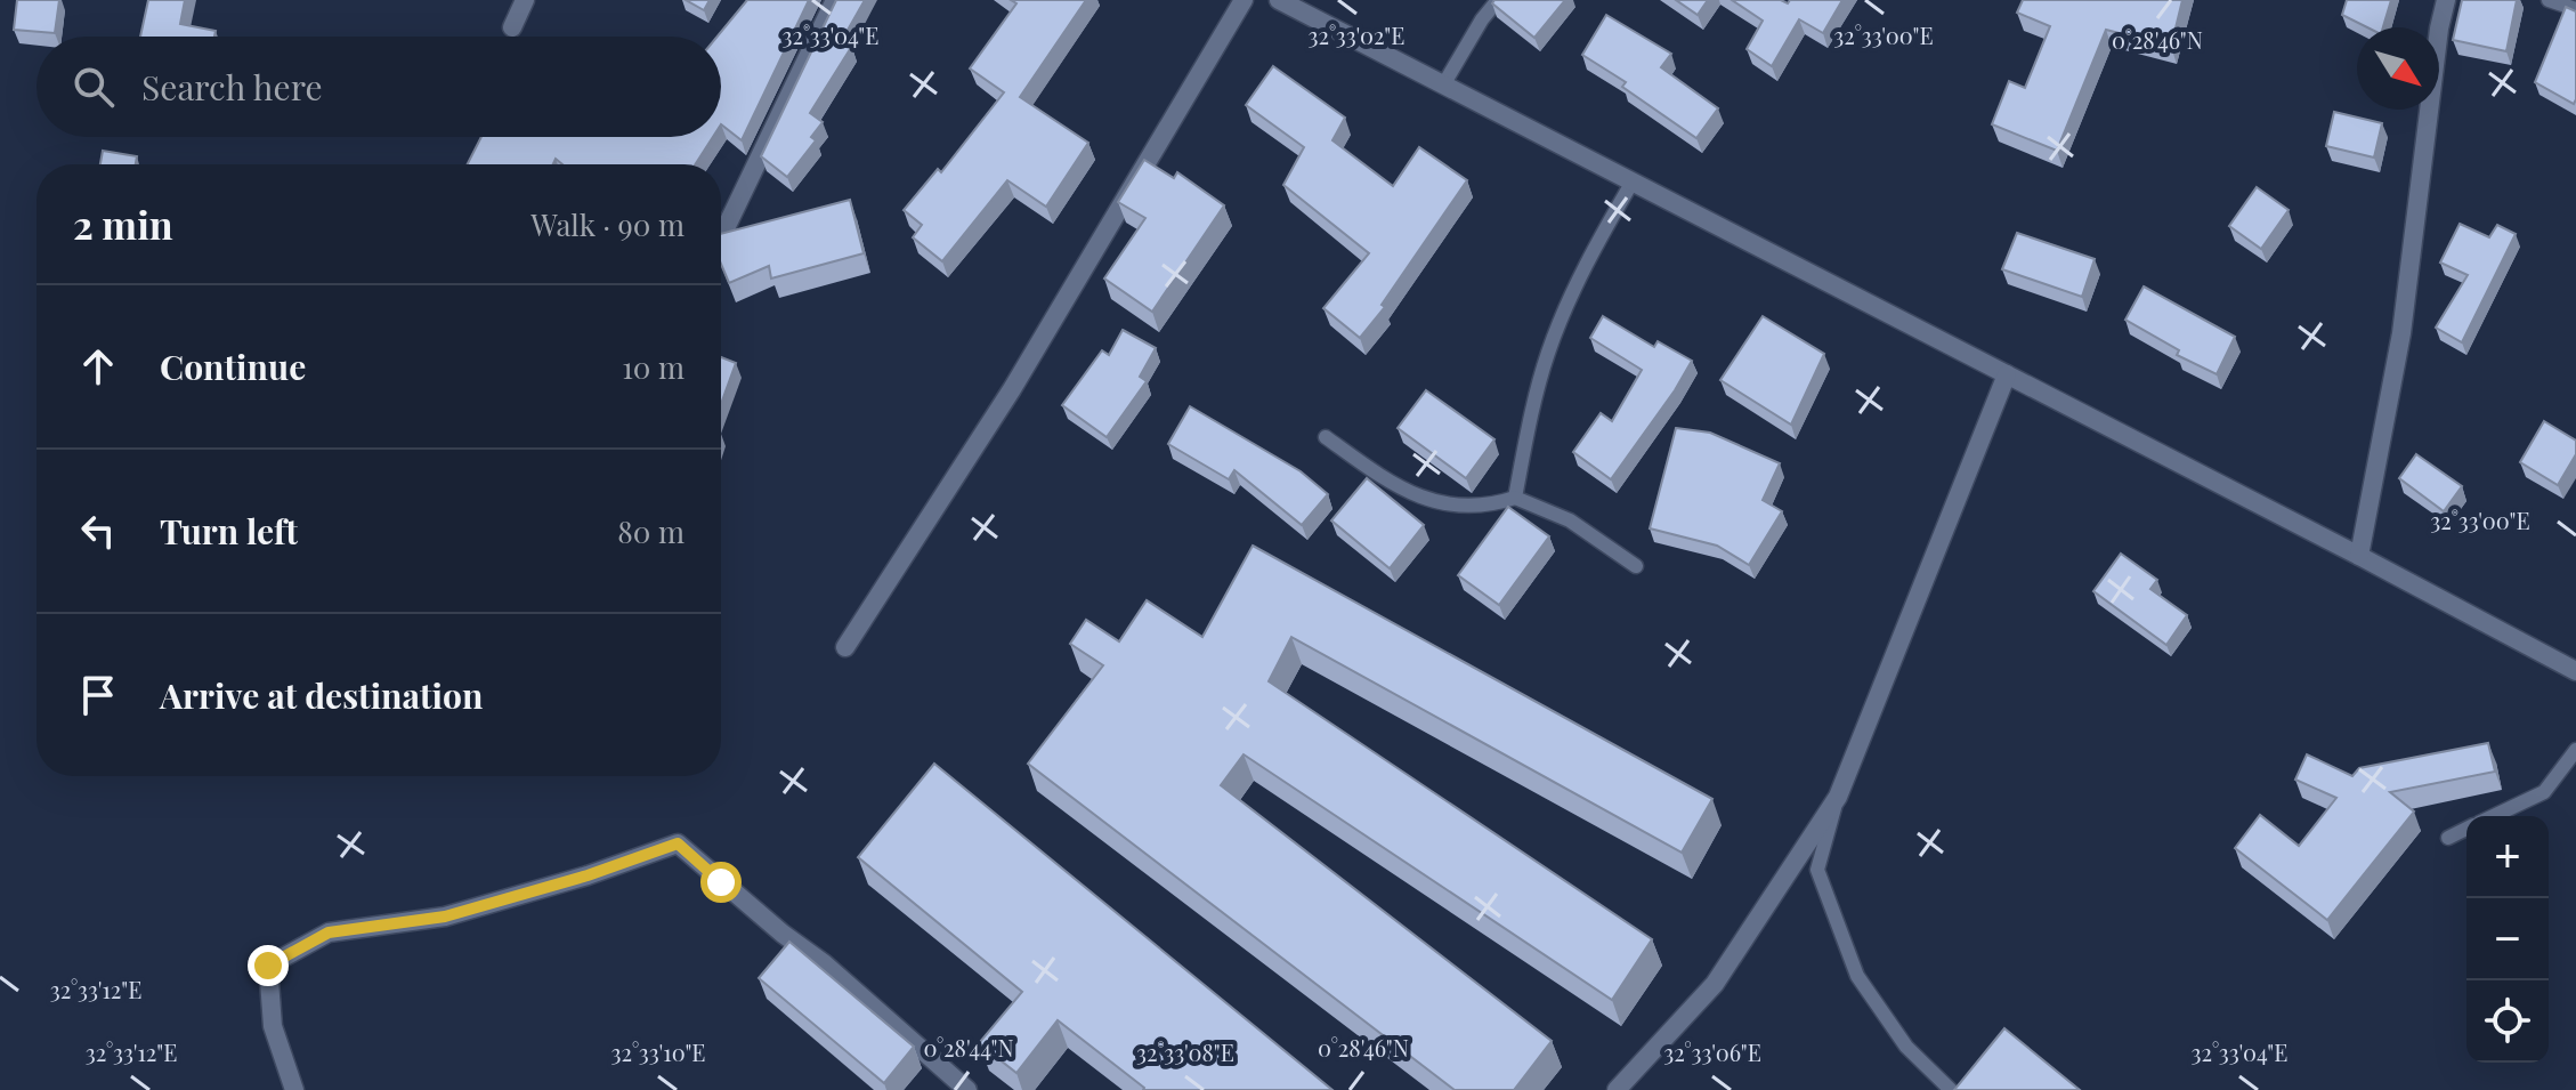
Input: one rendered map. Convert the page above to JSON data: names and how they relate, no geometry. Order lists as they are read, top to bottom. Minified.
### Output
{"north":"bottom right","page":{"search":"Search here","heading":["2 min","Walk · 90 m"],"list":[["Continue","10 m"],["Turn left","80 m"],"Arrive at destination"],"map_buttons":["+","−"]},"coordinates":["32°33'04\"E","32°33'02\"E","32°33'00\"E","0°28'46\"N","32°33'12\"E","0°28'44\"N","32°33'10\"E","32°33'08\"E","32°33'06\"E"]}
